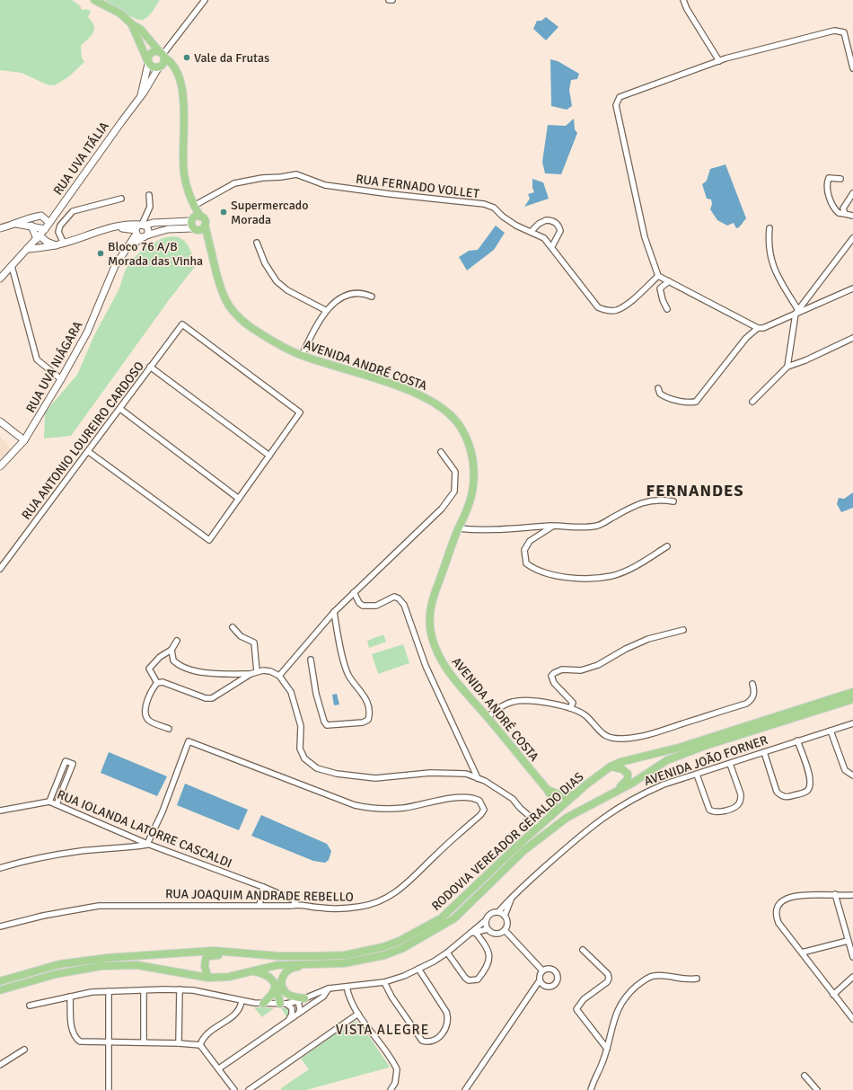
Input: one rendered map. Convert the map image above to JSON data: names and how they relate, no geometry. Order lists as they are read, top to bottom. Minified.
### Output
{"streets":{"main road":["AVENIDA ANDRÉ COSTA","RODOVIA VEREADOR GERALDO DIAS"],"street":["RUA UVA ITÁLIA","RUA FERNADO VOLLET","RUA UVA NIÁGARA","RUA ANTONIO LOUREIRO CARDOSO","AVENIDA JOÃO FORNER","RUA IOLANDA LATORRE CASCALDI","RUA JOAQUIM ANDRADE REBELLO"]},"crossings":[["AVENIDA ANDRÉ COSTA","RUA UVA NIÁGARA"],["AVENIDA ANDRÉ COSTA","RODOVIA VEREADOR GERALDO DIAS"],["RUA IOLANDA LATORRE CASCALDI","RUA JOAQUIM ANDRADE REBELLO"]],"districts":["FERNANDES","VISTA ALEGRE"],"places":["Vale da Frutas","Supermercado Morada","Bloco 76 A/B Morada das Vinha"]}
